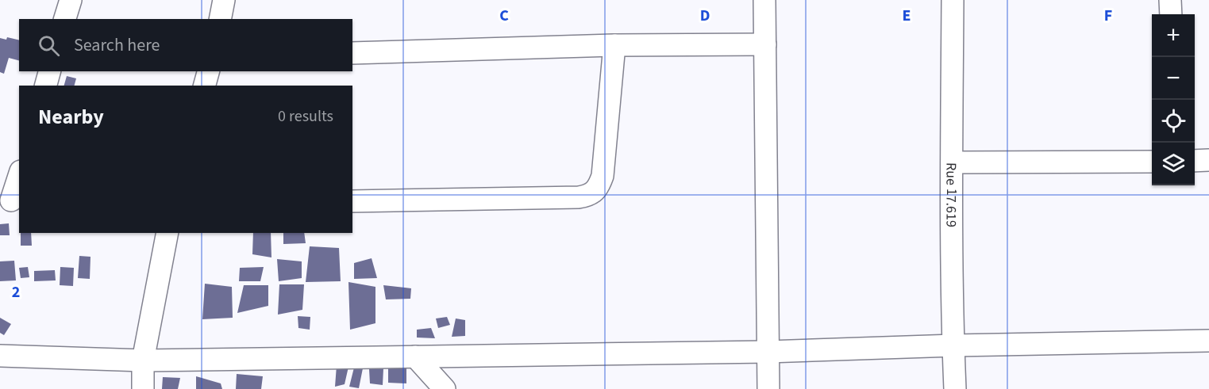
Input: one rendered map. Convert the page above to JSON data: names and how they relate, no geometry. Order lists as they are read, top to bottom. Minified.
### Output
{"streets":{"street":["Rue 17.619"]},"page":{"map_buttons":["+","−"],"search":"Search here","heading":["Nearby","0 results"]},"grid":{"columns":["C","D","E","F"],"rows":["2"]}}
